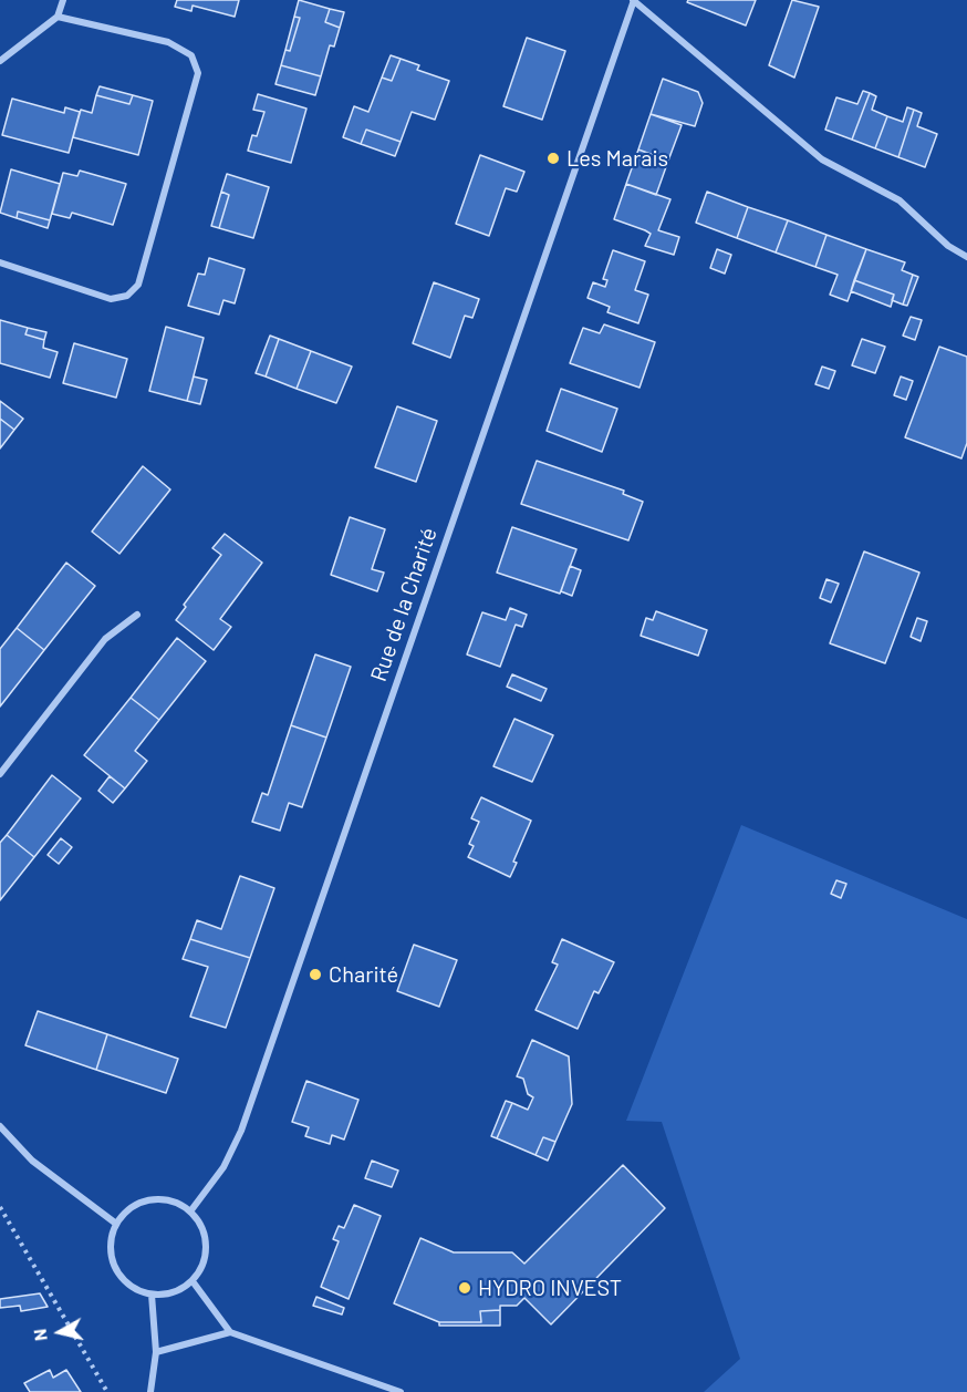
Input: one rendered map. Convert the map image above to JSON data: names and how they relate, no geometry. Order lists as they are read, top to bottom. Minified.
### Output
{"streets":{"street":["Rue de la Charité"]},"places":["Les Marais","Charité","HYDRO INVEST"],"north":"left"}
